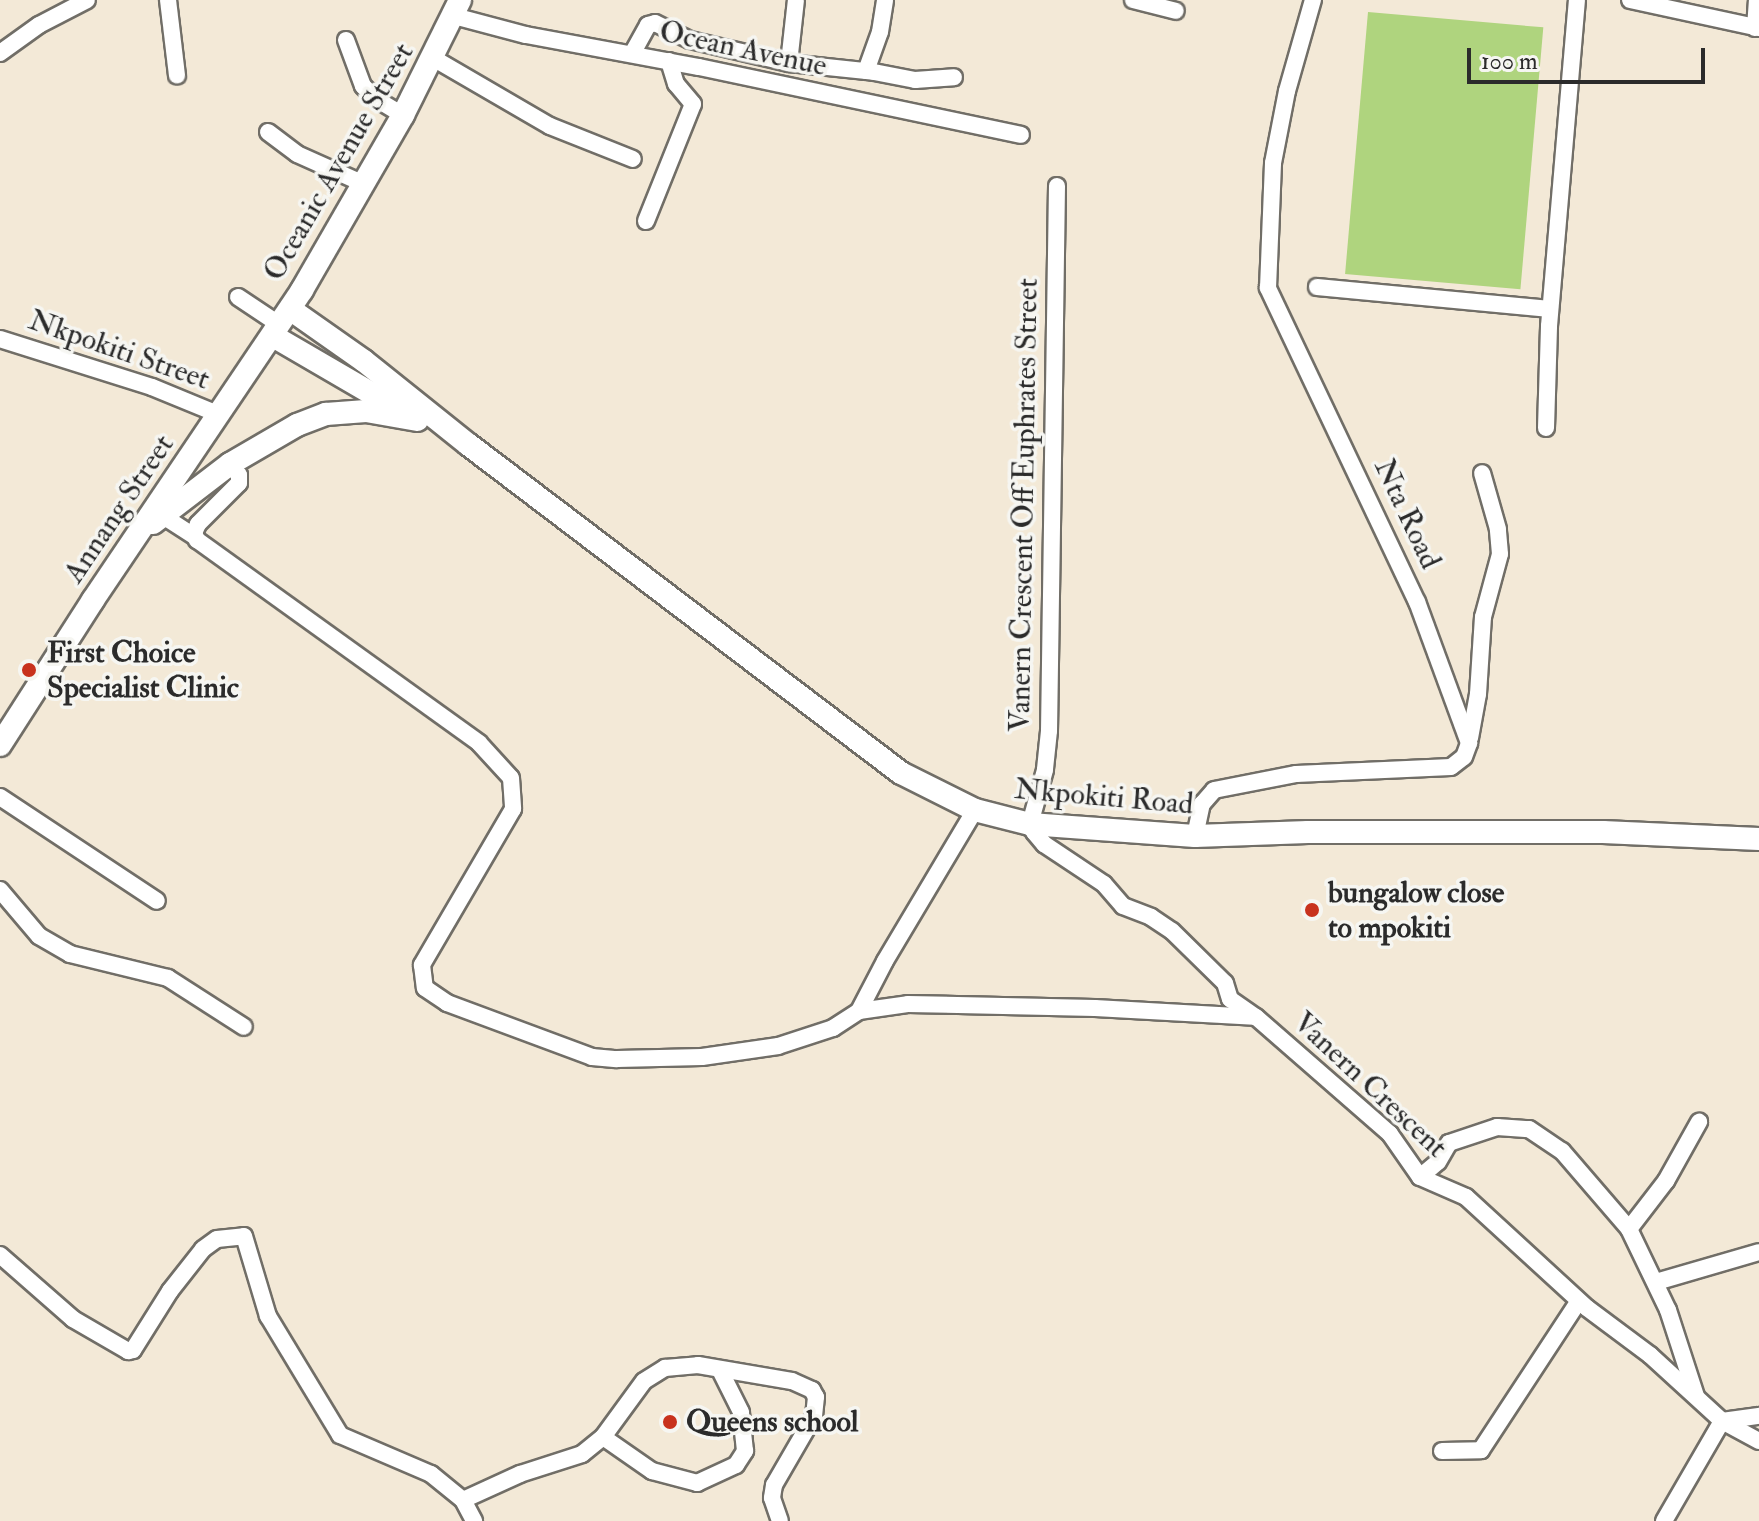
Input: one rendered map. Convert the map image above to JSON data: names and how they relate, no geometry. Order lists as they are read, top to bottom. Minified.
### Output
{"streets":{"main road":["Oceanic Avenue Street","Annang Street","Nkpokiti Road"],"street":["Ocean Avenue","Nkpokiti Street","Vanern Crescent Off Euphrates Street","Nta Road","Vanern Crescent"]},"crossings":[["Ocean Avenue","Oceanic Avenue Street"],["Oceanic Avenue Street","Annang Street"],["Nkpokiti Street","Annang Street"],["Vanern Crescent Off Euphrates Street","Nkpokiti Road"],["Vanern Crescent Off Euphrates Street","Vanern Crescent"],["Nkpokiti Road","Vanern Crescent"]],"places":["First Choice Specialist Clinic","bungalow close to mpokiti","Queens school"],"scale_bar":"100 m"}
